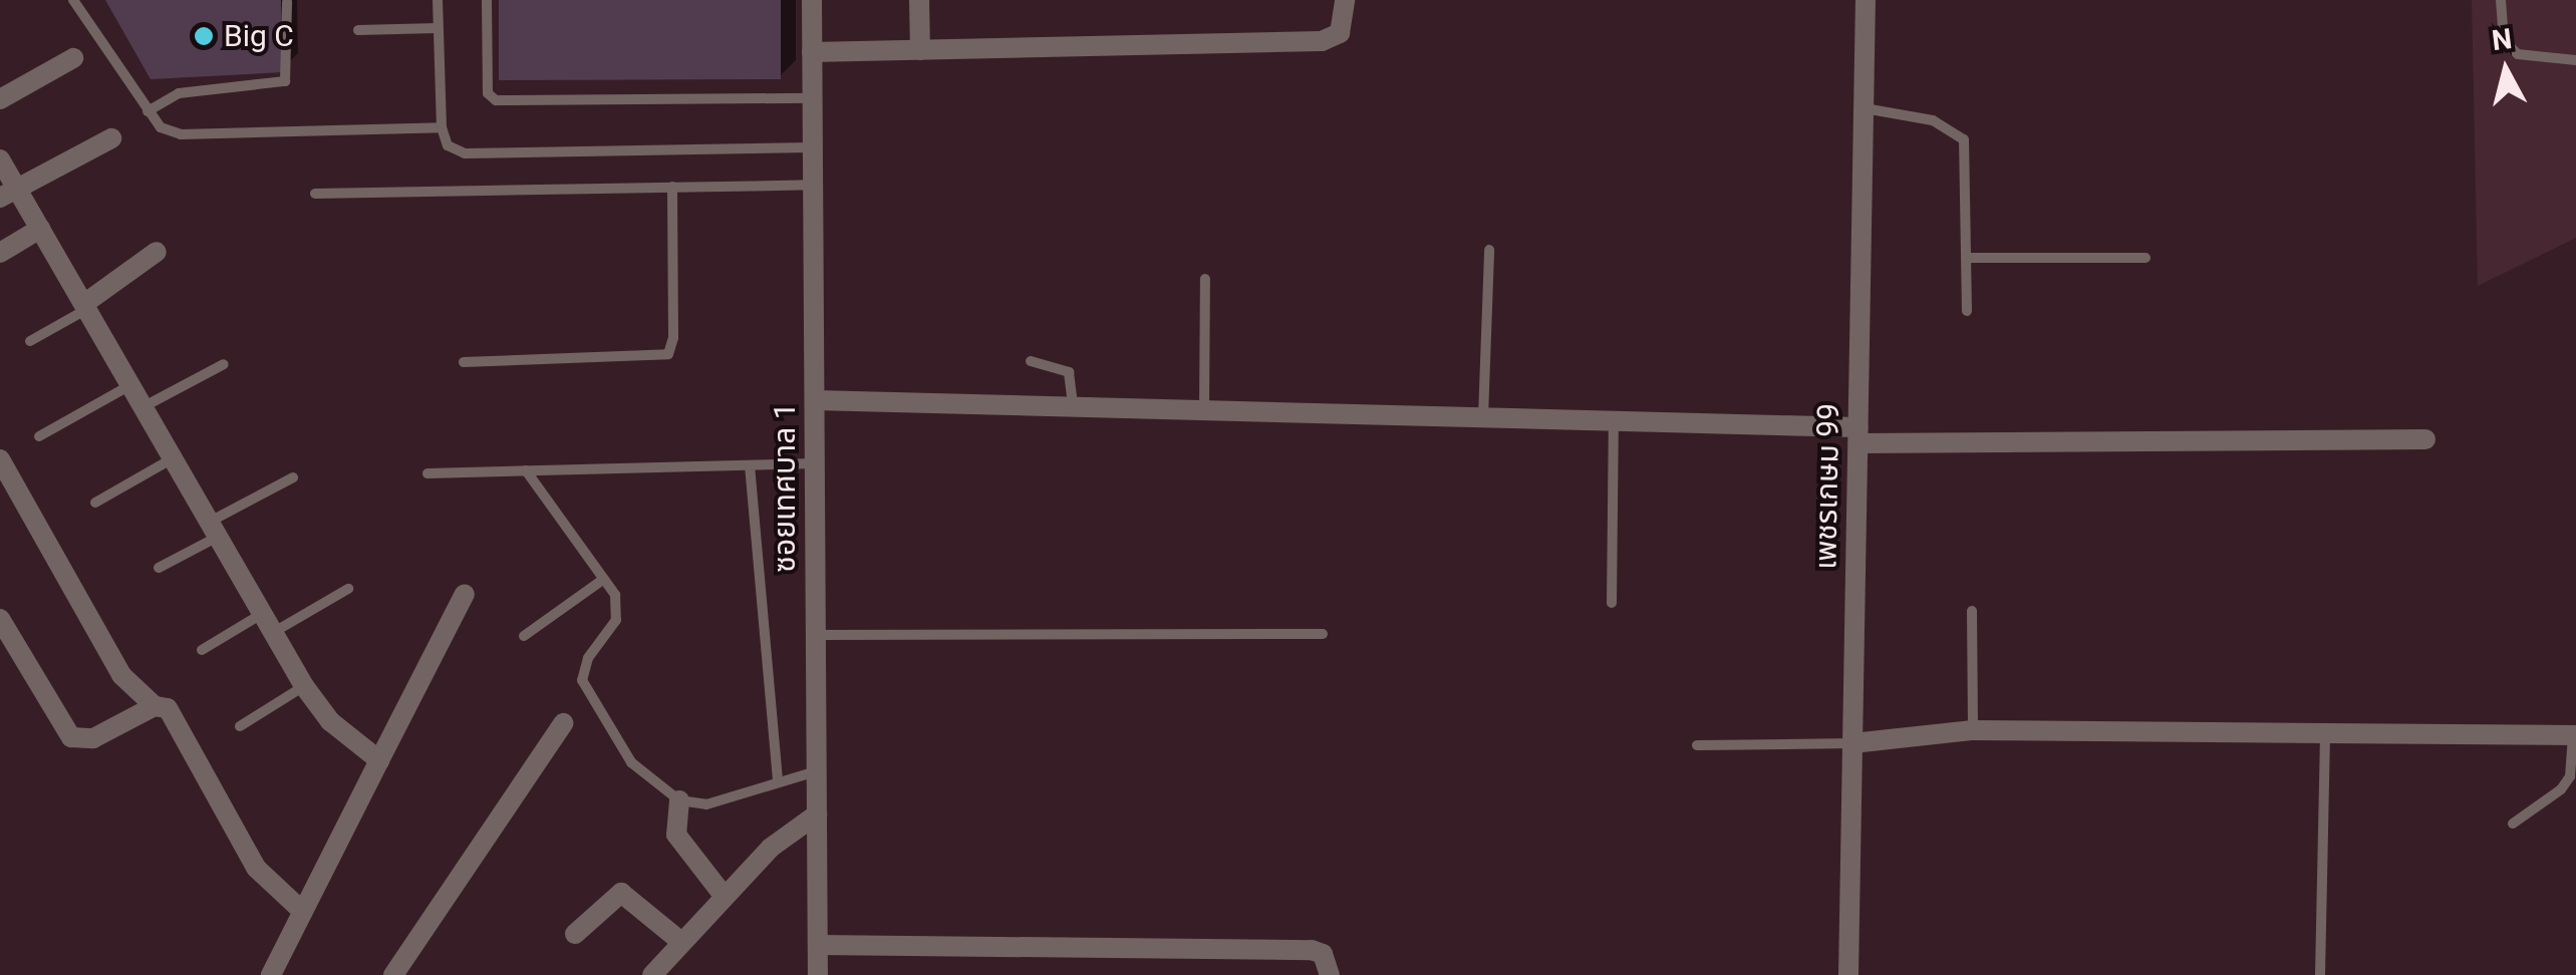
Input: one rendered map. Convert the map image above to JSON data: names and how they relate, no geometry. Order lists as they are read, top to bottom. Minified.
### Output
{"streets":{"street":["เพชรเกษม 99","ซอยเทศบาล 1"]},"places":["Big C"],"north":"top"}
